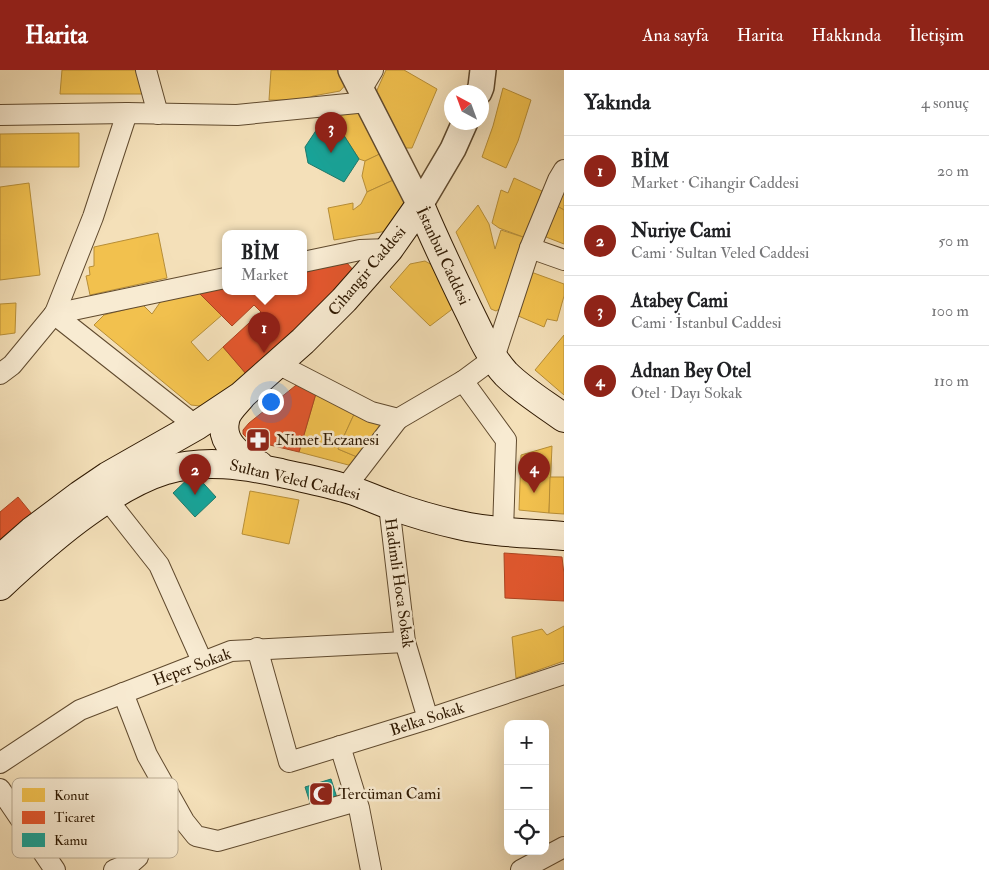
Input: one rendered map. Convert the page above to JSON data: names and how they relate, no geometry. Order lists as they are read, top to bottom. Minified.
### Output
{"streets":{"main road":["İstanbul Caddesi","Cihangir Caddesi","Sultan Veled Caddesi"],"street":["Hadimli Hoca Sokak","Heper Sokak","Belka Sokak"]},"crossings":[["İstanbul Caddesi","Cihangir Caddesi"],["Sultan Veled Caddesi","Hadimli Hoca Sokak"],["Hadimli Hoca Sokak","Heper Sokak"],["Hadimli Hoca Sokak","Belka Sokak"],["Heper Sokak","Belka Sokak"]],"places":{"pharmacy":["Nimet Eczanesi"],"mosque":["Tercüman Cami"]},"legend":["Konut","Ticaret","Kamu"],"north":"top left","page":{"header":"Harita","nav":["Ana sayfa","Harita","Hakkında","İletişim"],"heading":["Yakında","4 sonuç"],"pins":["3","1","4","2"],"list":[{"mark":"1","name":"BİM","note":"Market · Cihangir Caddesi","value":"20 m"},{"mark":"2","name":"Nuriye Cami","note":"Cami · Sultan Veled Caddesi","value":"50 m"},{"mark":"3","name":"Atabey Cami","note":"Cami · İstanbul Caddesi","value":"100 m"},{"mark":"4","name":"Adnan Bey Otel","note":"Otel · Dayı Sokak","value":"110 m"}],"popup":["BİM","Market"],"map_buttons":["+","−"]}}
